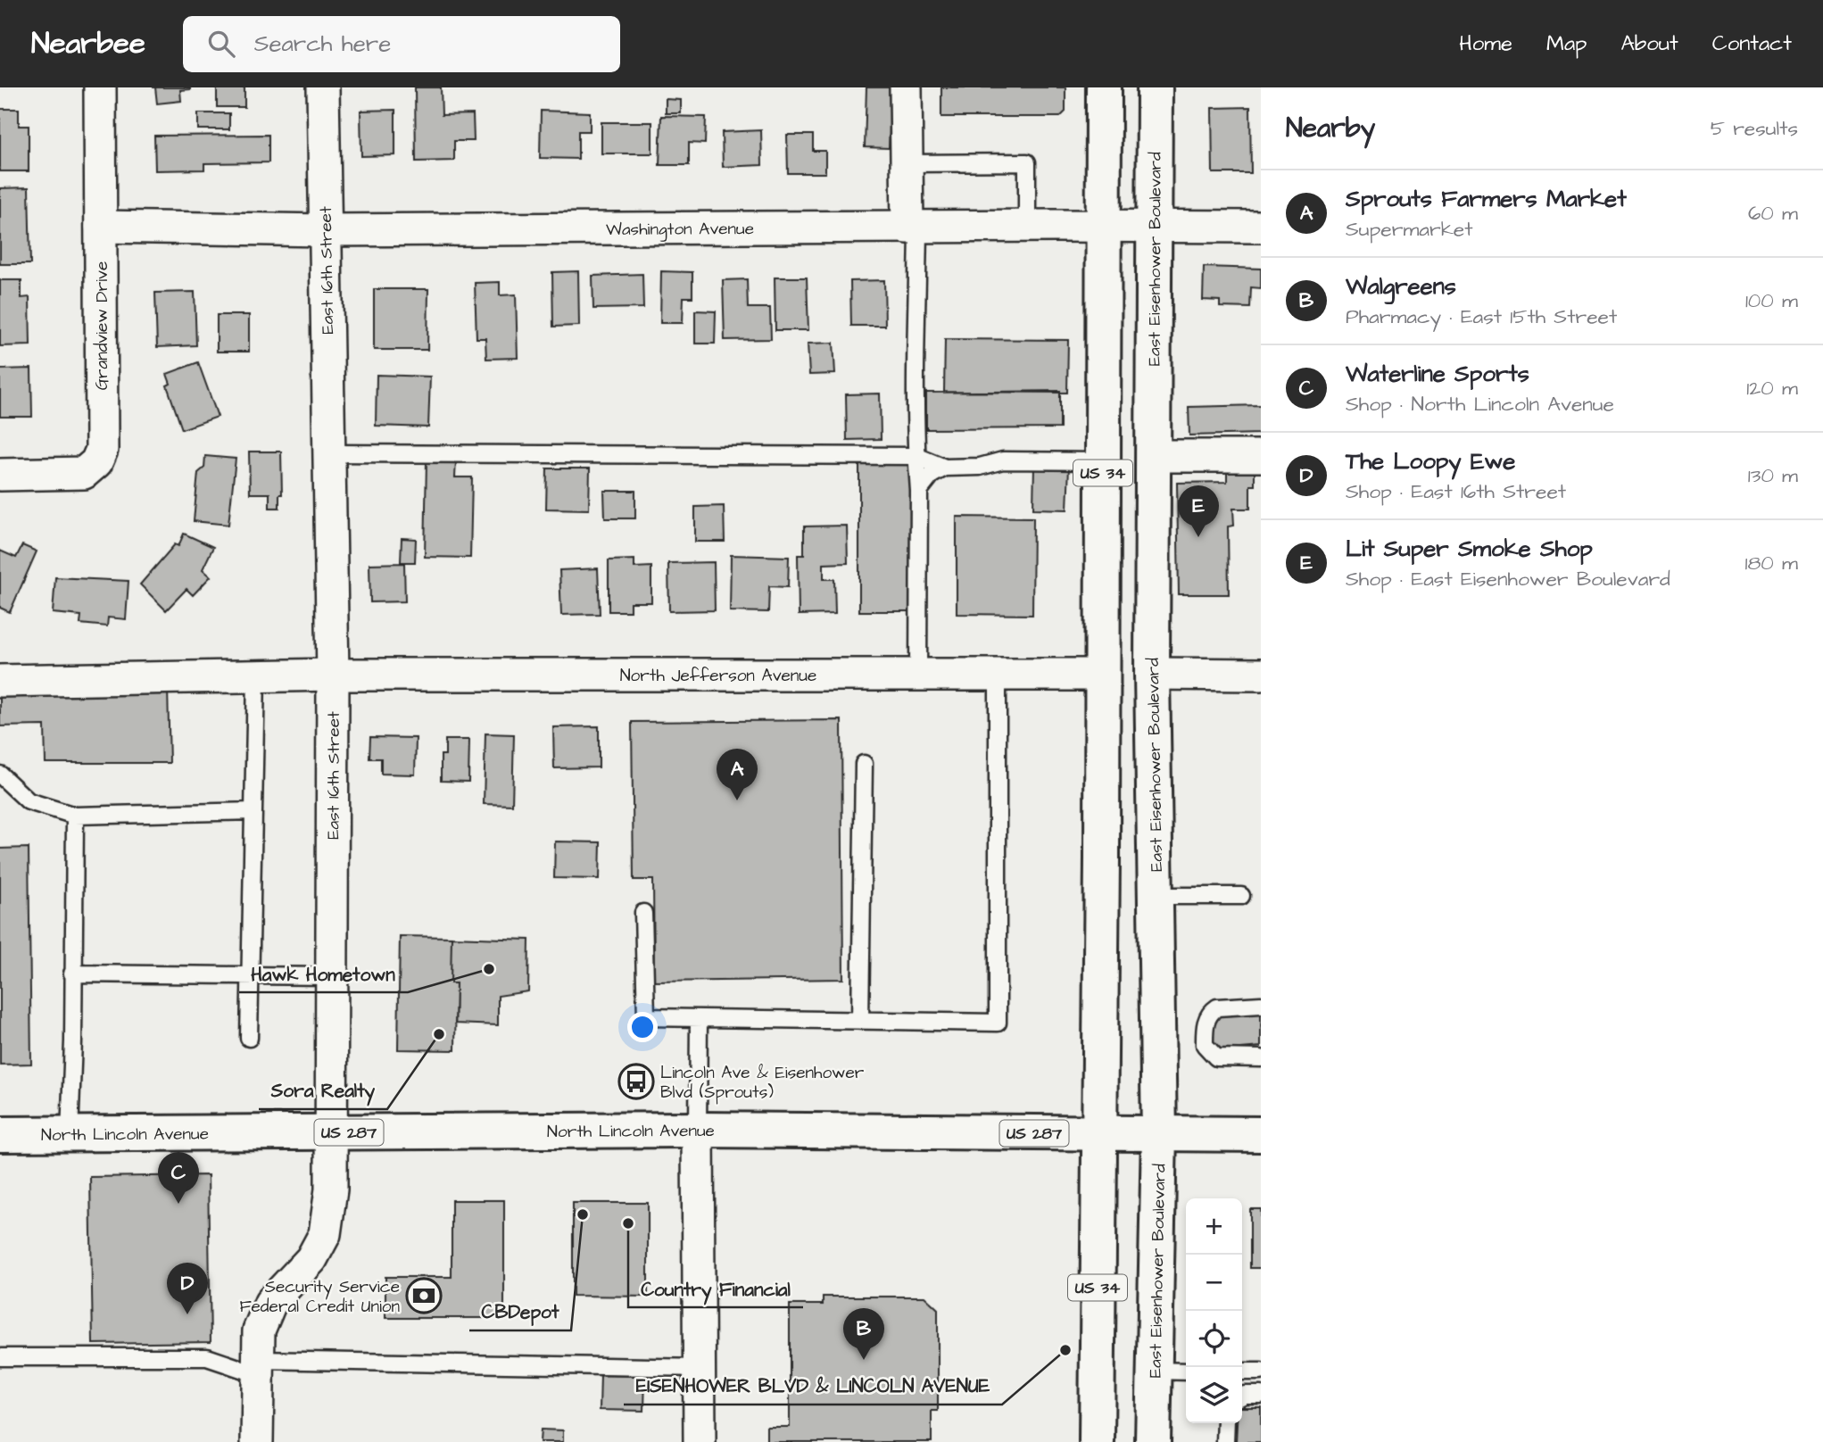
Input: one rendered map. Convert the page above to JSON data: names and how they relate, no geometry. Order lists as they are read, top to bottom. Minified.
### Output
{"streets":{"highway":["East Eisenhower Boulevard","US 34","North Lincoln Avenue","US 287"],"street":["Washington Avenue","East 16th Street","Grandview Drive","North Jefferson Avenue"]},"crossings":[["Washington Avenue","East Eisenhower Boulevard"],["Washington Avenue","East 16th Street"],["Washington Avenue","Grandview Drive"],["Washington Avenue","US 34"],["East Eisenhower Boulevard","North Lincoln Avenue"],["East 16th Street","North Jefferson Avenue"],["East 16th Street","North Lincoln Avenue"],["US 34","North Jefferson Avenue"],["US 34","North Lincoln Avenue"]],"places":{"other":["Hawk Hometown","Sora Realty","CBDepot","Country Financial","EISENHOWER BLVD & LINCOLN AVENUE"],"bus stop":["Lincoln Ave & Eisenhower Blvd (Sprouts)"],"bank":["Security Service Federal Credit Union"]},"page":{"header":"Nearbee","search":"Search here","nav":["Home","Map","About","Contact"],"heading":["Nearby","5 results"],"list":[{"mark":"A","name":"Sprouts Farmers Market","note":"Supermarket","value":"60 m"},{"mark":"B","name":"Walgreens","note":"Pharmacy · East 15th Street","value":"100 m"},{"mark":"C","name":"Waterline Sports","note":"Shop · North Lincoln Avenue","value":"120 m"},{"mark":"D","name":"The Loopy Ewe","note":"Shop · East 16th Street","value":"130 m"},{"mark":"E","name":"Lit Super Smoke Shop","note":"Shop · East Eisenhower Boulevard","value":"180 m"}],"pins":["E","A","C","D","B"],"map_buttons":["+","−"]}}
